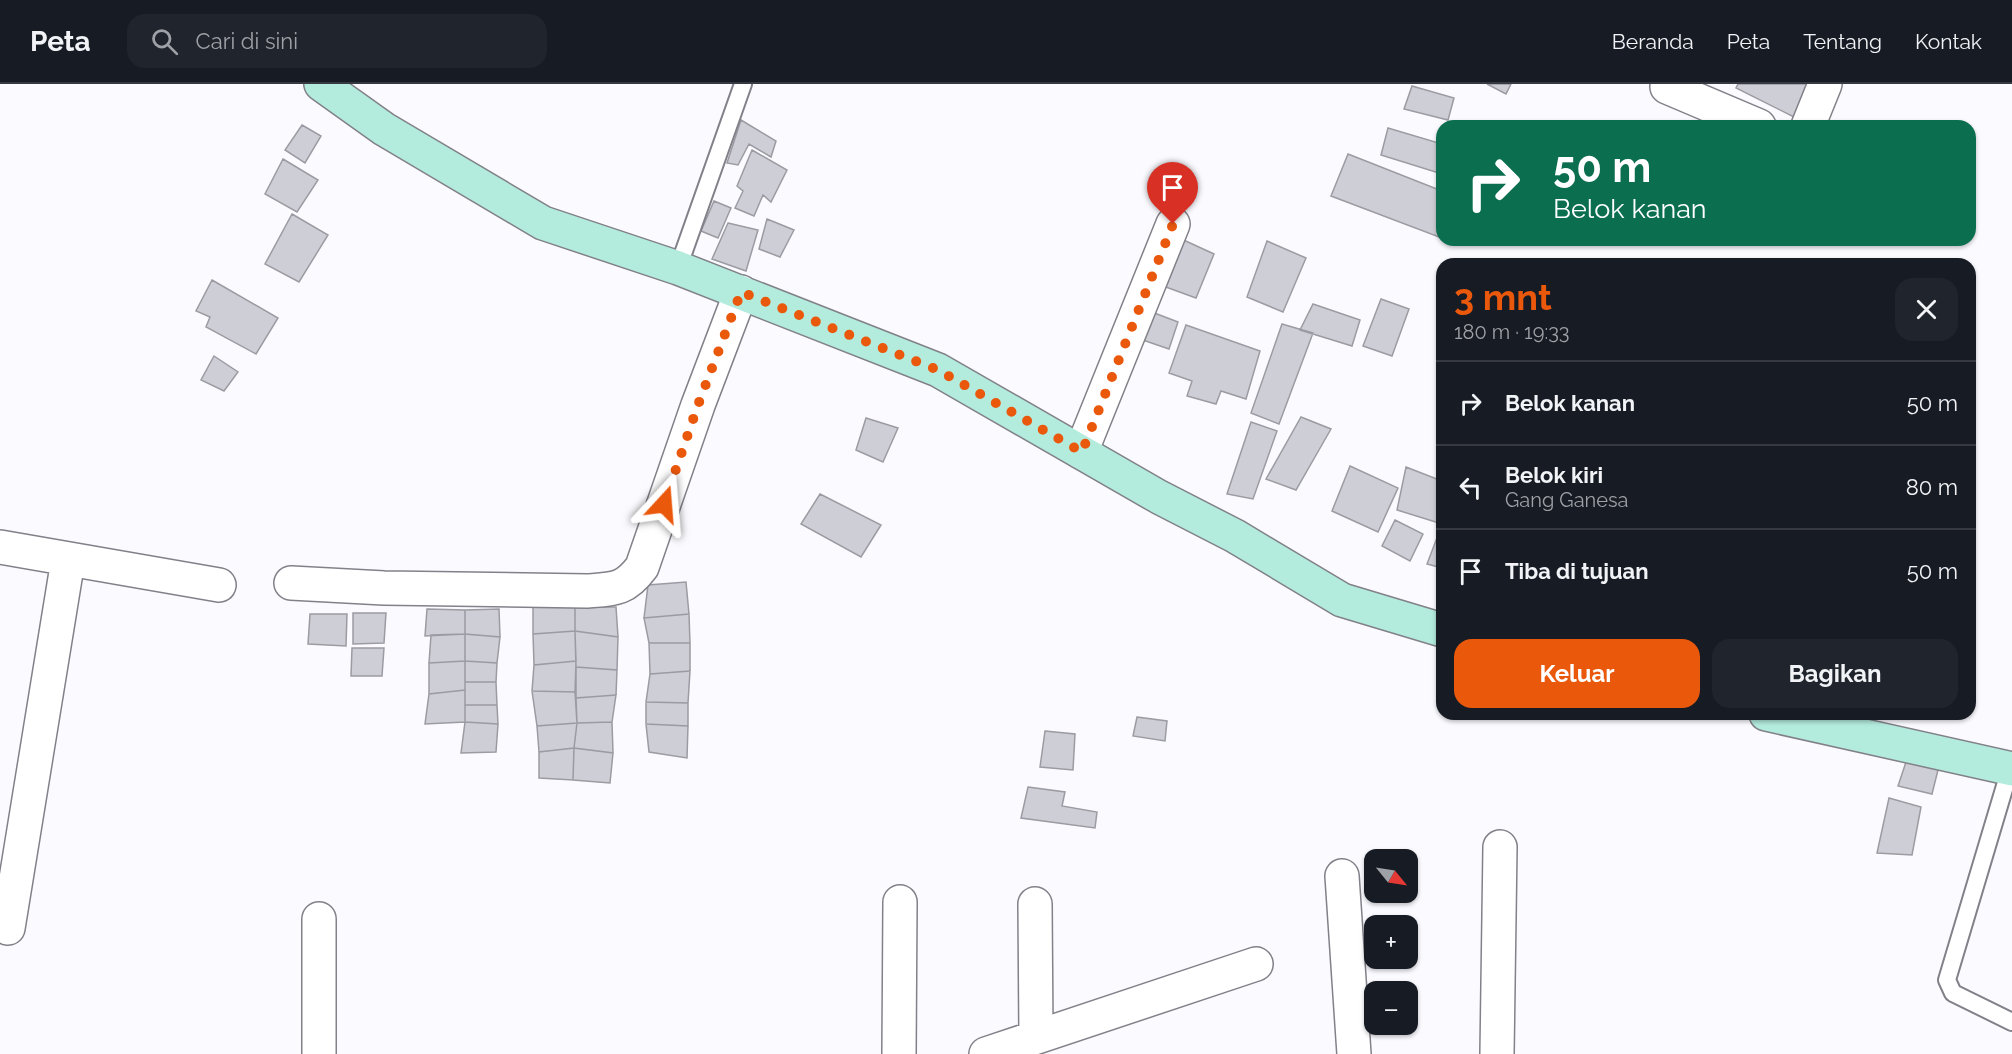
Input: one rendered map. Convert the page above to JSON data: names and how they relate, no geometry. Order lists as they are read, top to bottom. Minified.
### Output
{"north":"bottom right","page":{"header":"Peta","search":"Cari di sini","nav":["Beranda","Peta","Tentang","Kontak"],"turn":["50 m","Belok kanan"],"heading":["3 mnt","180 m · 19:33"],"list":[{"name":"Belok kanan","value":"50 m"},{"name":"Belok kiri","note":"Gang Ganesa","value":"80 m"},{"name":"Tiba di tujuan","value":"50 m"}],"buttons":["Keluar","Bagikan"],"map_buttons":["+","−"]}}
